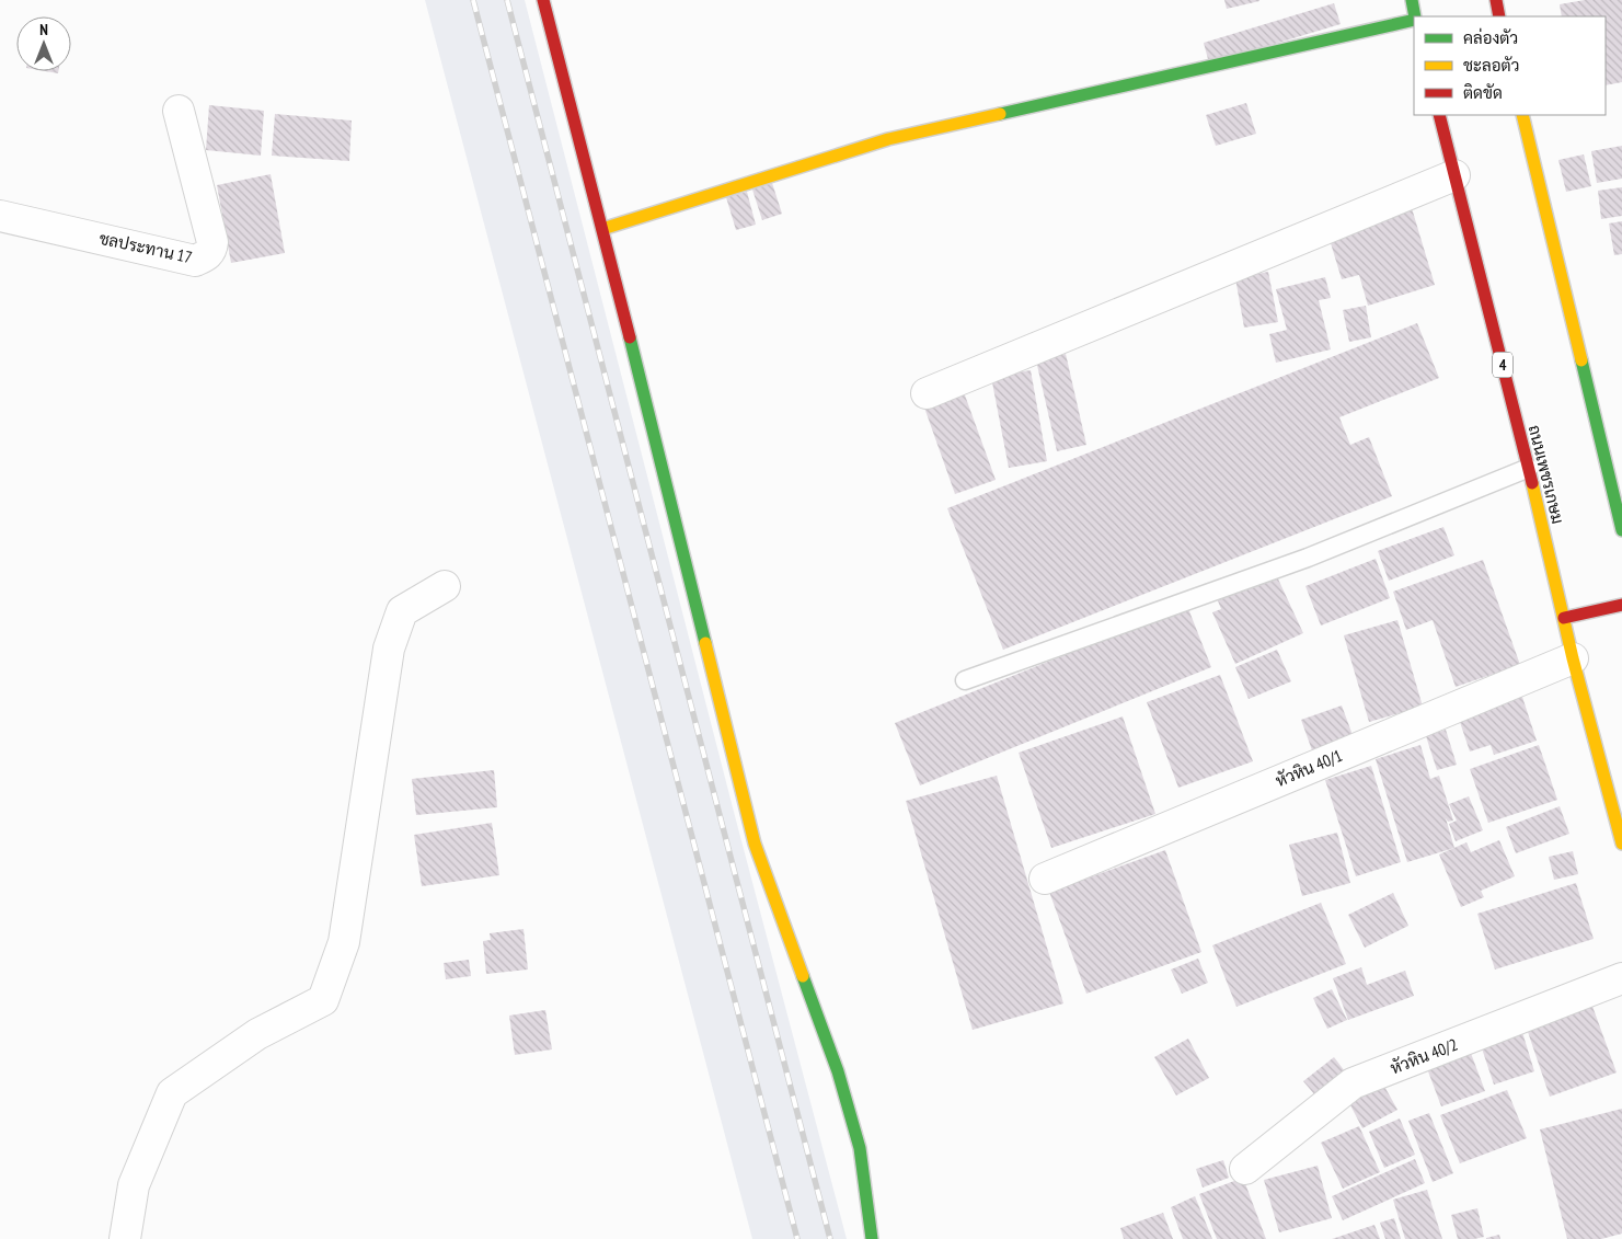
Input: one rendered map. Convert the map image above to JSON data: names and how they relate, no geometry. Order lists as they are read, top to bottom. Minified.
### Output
{"streets":{"street":["ชลประทาน 17","4","ถนนเพชรเกษม","หัวหิน 40/1","หัวหิน 40/2"]},"crossings":[["ถนนเพชรเกษม","หัวหิน 40/1"]],"legend":["คล่องตัว","ชะลอตัว","ติดขัด"],"north":"top"}
